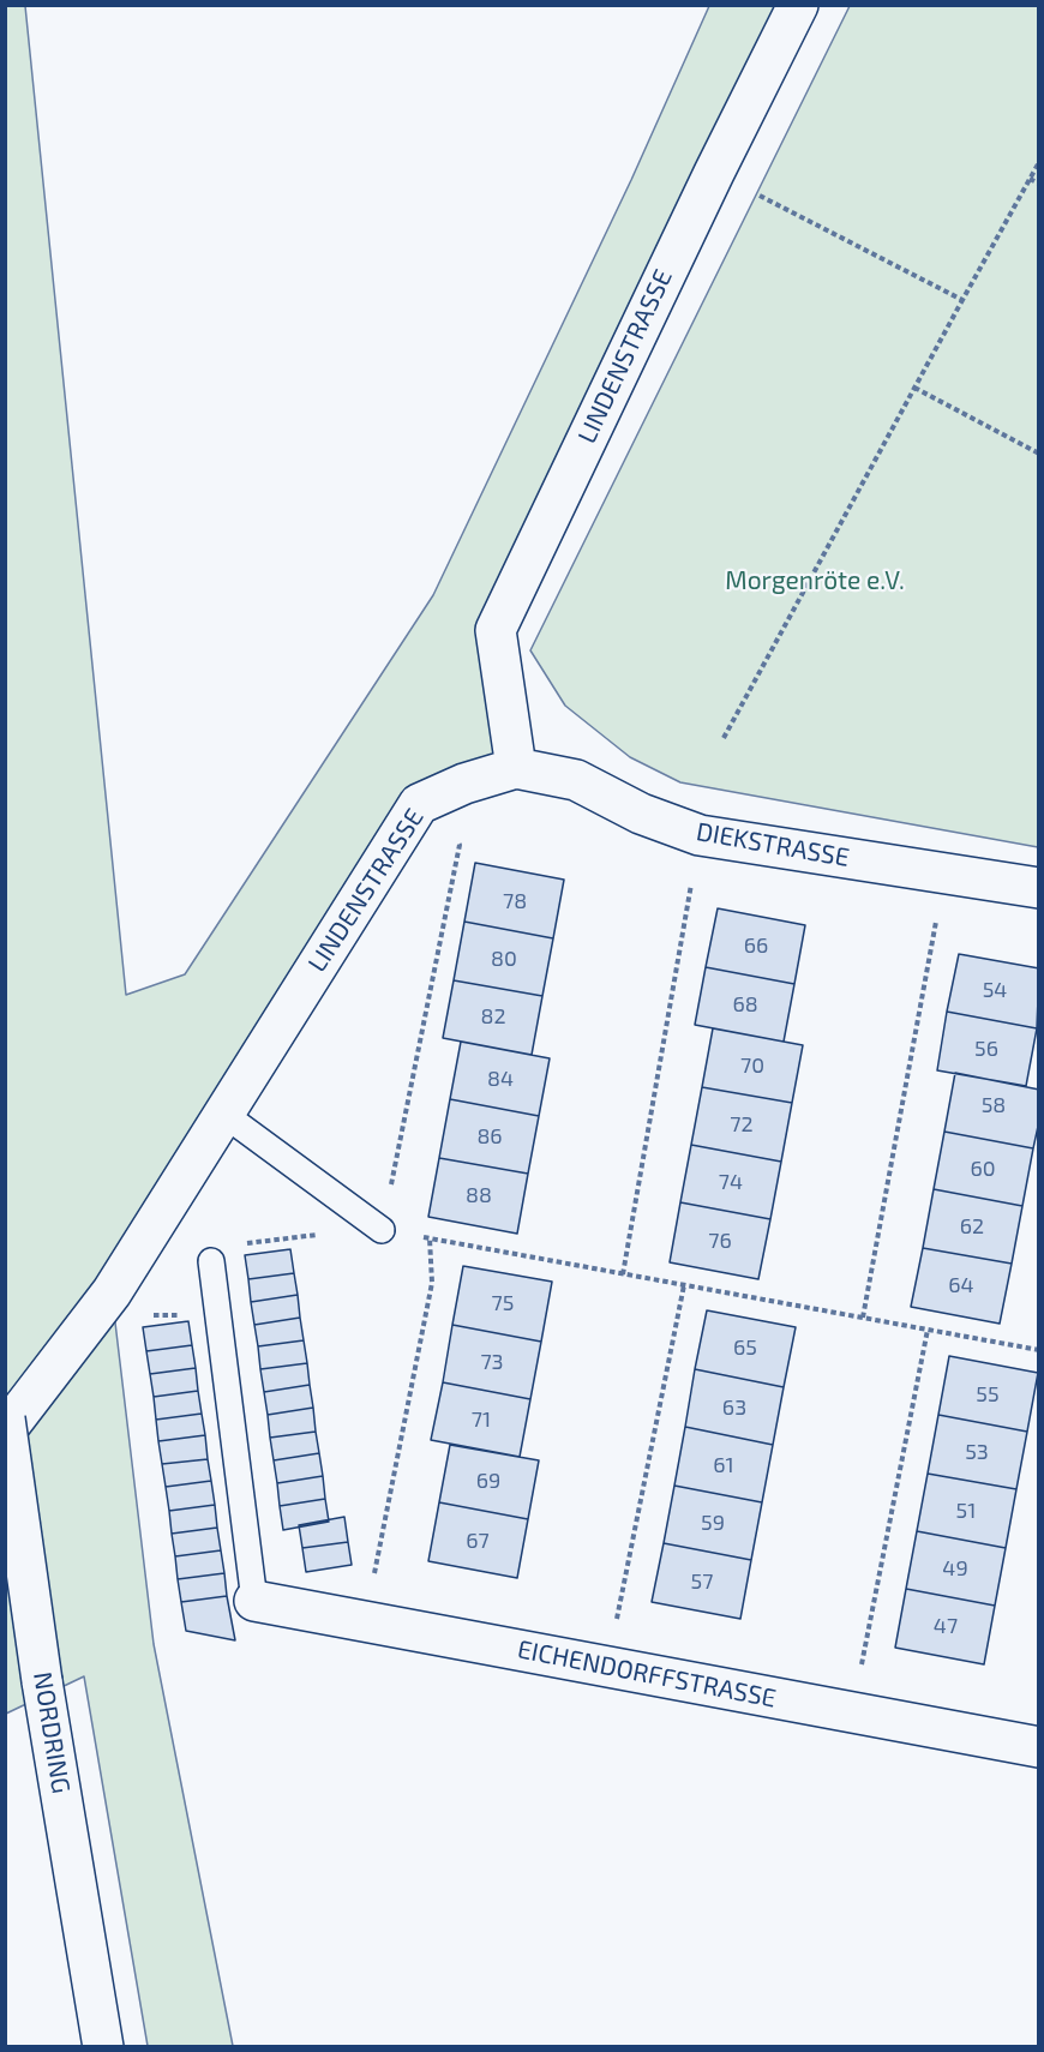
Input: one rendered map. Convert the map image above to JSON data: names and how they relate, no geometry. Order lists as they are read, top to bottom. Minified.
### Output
{"streets":{"street":["LINDENSTRASSE","DIEKSTRASSE","EICHENDORFFSTRASSE","NORDRING"]},"crossings":[["LINDENSTRASSE","DIEKSTRASSE"]],"parks":["Morgenröte e.V."],"house_numbers":["78","66","80","54","68","82","56","70","84","58","72","86","60","74","88","62","76","64","75","65","73","55","63","71","53","61","69","51","59","67","49","57","47"]}
